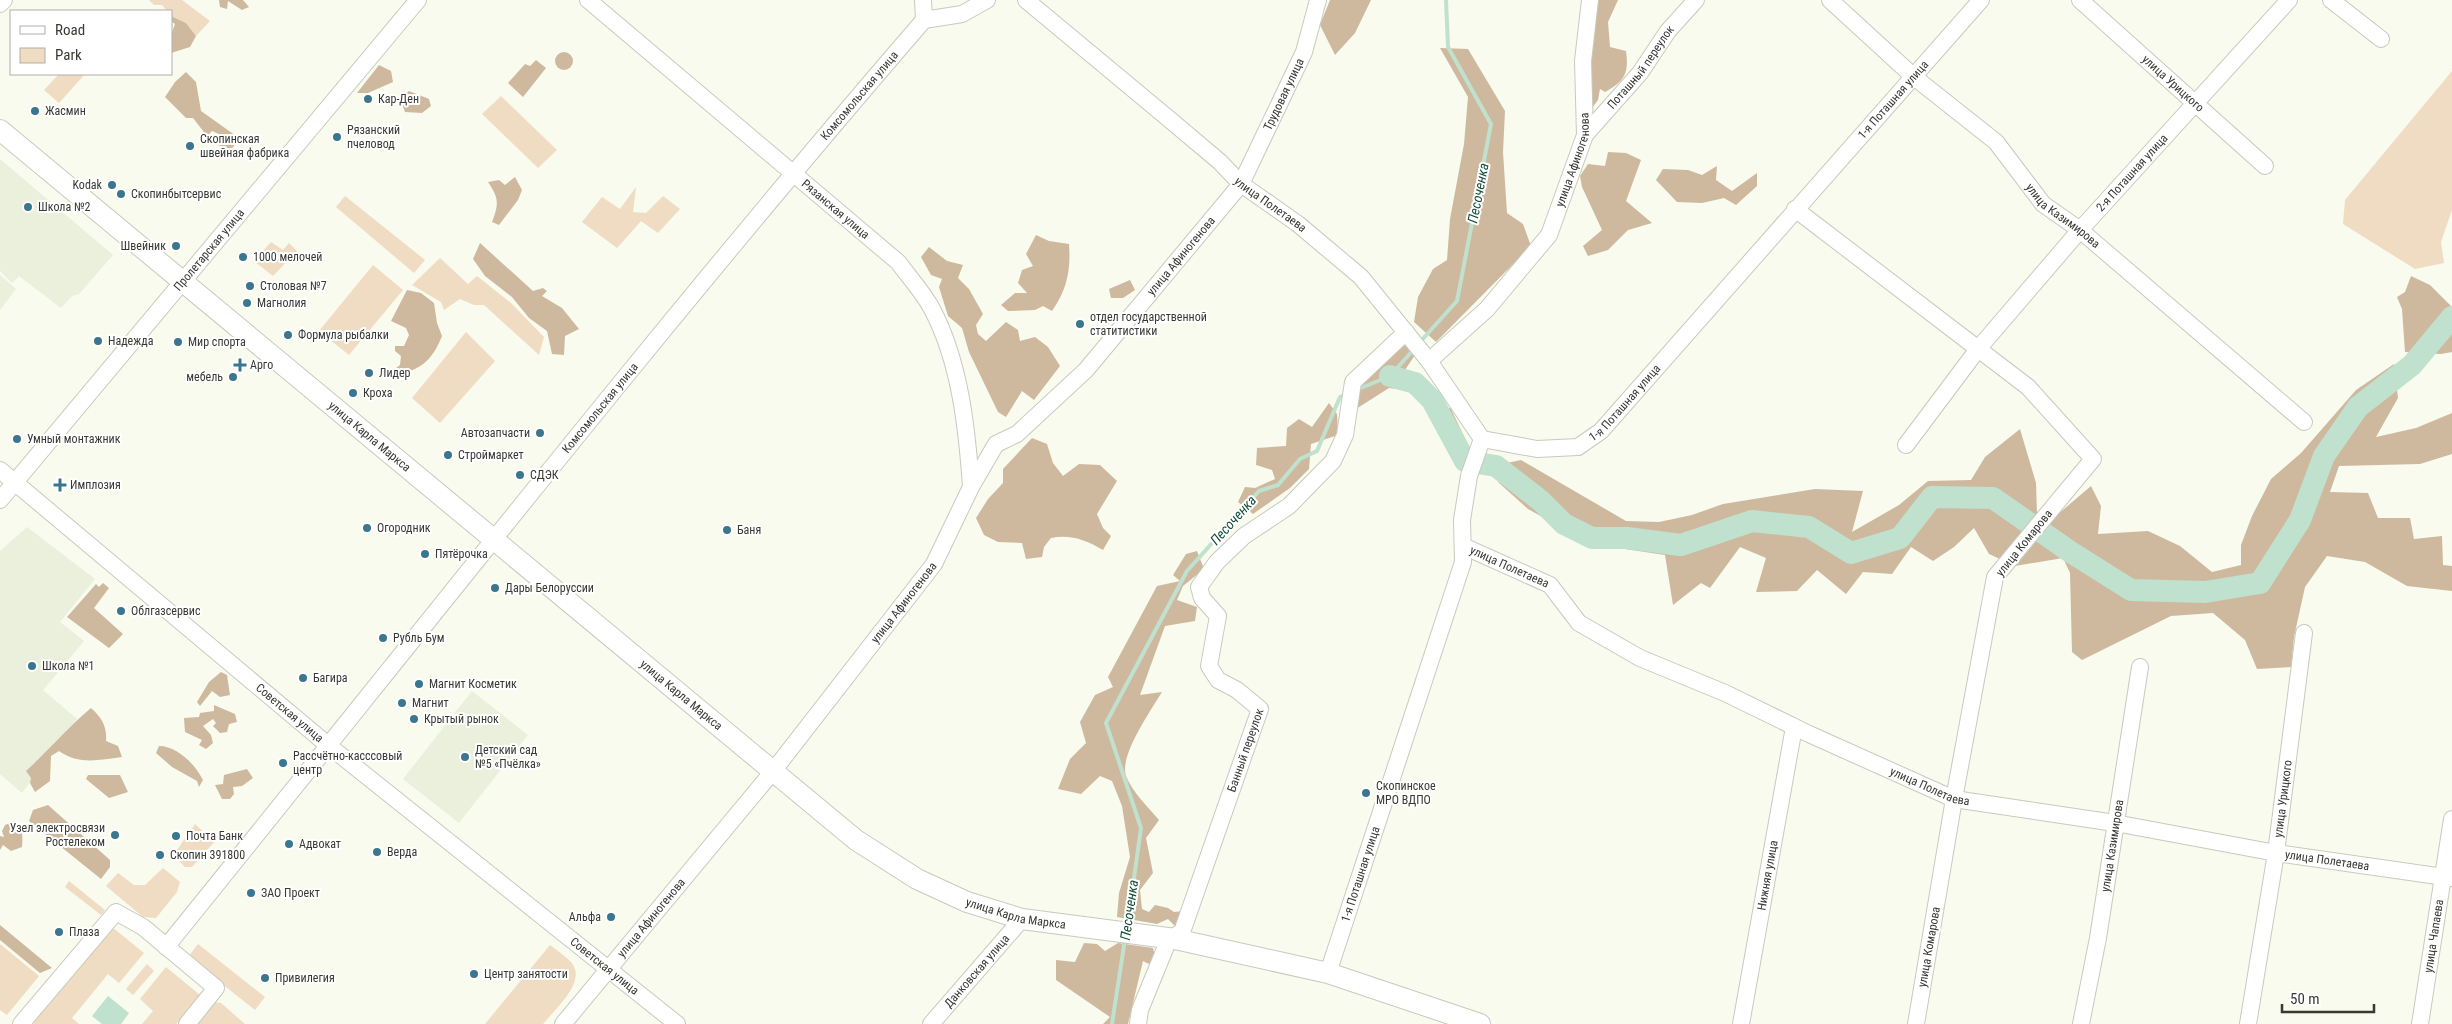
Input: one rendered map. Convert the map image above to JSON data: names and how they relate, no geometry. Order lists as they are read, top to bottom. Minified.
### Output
{"streets":{"main road":["улица Карла Маркса"],"street":["Поташный переулок","улица Урицкого","Трудовая улица","Комсомольская улица","1-я Поташная улица","улица Афиногенова","2-я Поташная улица","улица Полетаева","Рязанская улица","улица Казимирова","Пролетарская улица","улица Комарова","Советская улица","Банный переулок","Нижняя улица","улица Чапаева","Данковская улица"]},"crossings":[["Поташный переулок","улица Афиногенова"],["улица Урицкого","2-я Поташная улица"],["улица Урицкого","улица Полетаева"],["Трудовая улица","улица Афиногенова"],["Трудовая улица","улица Полетаева"],["Комсомольская улица","Рязанская улица"],["Комсомольская улица","улица Карла Маркса"],["Комсомольская улица","Советская улица"],["1-я Поташная улица","улица Полетаева"],["1-я Поташная улица","улица Казимирова"],["1-я Поташная улица","улица Карла Маркса"],["1-я Поташная улица","улица Комарова"],["улица Афиногенова","улица Полетаева"],["улица Афиногенова","Рязанская улица"],["улица Афиногенова","улица Карла Маркса"],["улица Афиногенова","Советская улица"],["2-я Поташная улица","улица Казимирова"],["2-я Поташная улица","улица Комарова"],["улица Полетаева","улица Казимирова"],["улица Полетаева","улица Комарова"],["улица Полетаева","Банный переулок"],["улица Полетаева","Нижняя улица"],["улица Полетаева","улица Чапаева"],["Пролетарская улица","улица Карла Маркса"],["Пролетарская улица","Советская улица"],["улица Карла Маркса","Банный переулок"],["улица Карла Маркса","Данковская улица"]],"water":["Песоченка"],"places":{"other":["Кар-Ден","Жасмин","Рязанский пчеловод","Скопинская швейная фабрика","Kodak","Скопинбытсервис","Школа №2","Швейник","1000 мелочей","Столовая №7","Магнолия","отдел государственной статитистики","Формула рыбалки","Надежда","Мир спорта","Лидер","мебель","Кроха","Автозапчасти","Умный монтажник","Строймаркет","СДЭК","Огородник","Баня","Пятёрочка","Дары Белоруссии","Облгазсервис","Рубль Бум","Школа №1","Багира","Магнит Косметик","Магнит","Крытый рынок","Детский сад №5 «Пчёлка»","Рассчётно-касссовый центр","Скопинское МРО ВДПО","Узел электросвязи Ростелеком","Почта Банк","Адвокат","Верда","Скопин 391800","ЗАО Проект","Альфа","Плаза","Центр занятости","Привилегия"],"health":["Арго","Имплозия"]},"legend":["Road","Park"],"scale_bar":"50 m"}
